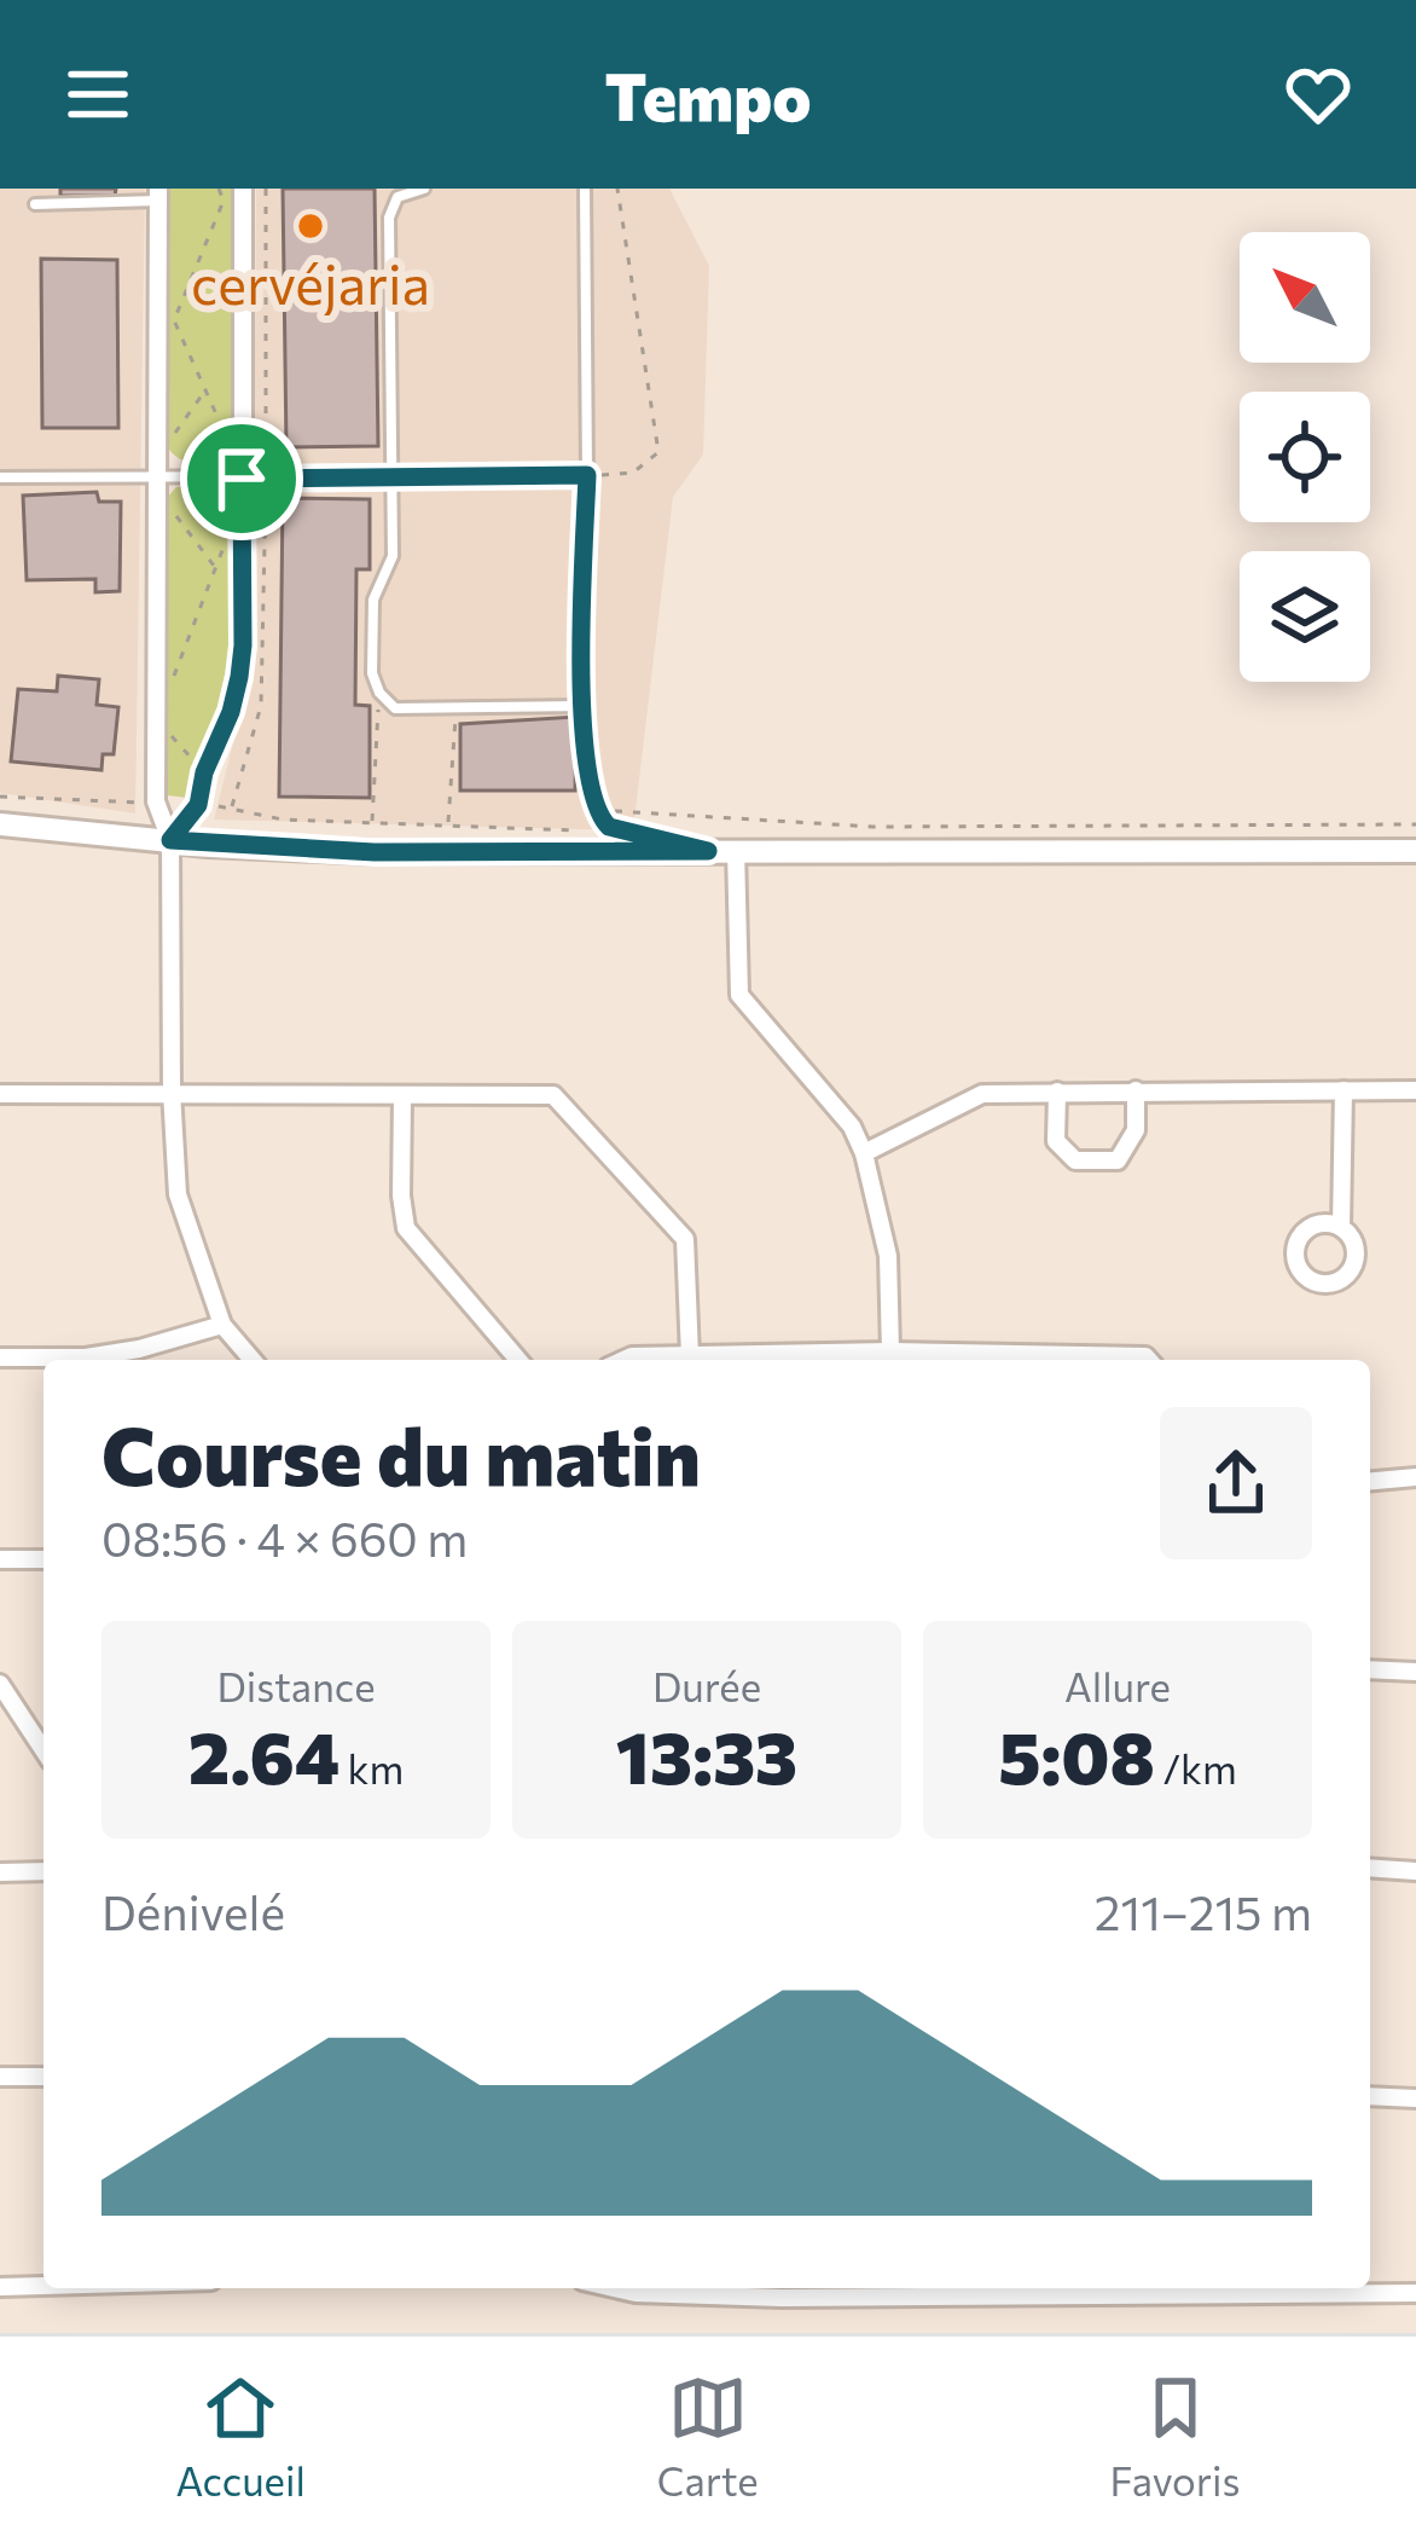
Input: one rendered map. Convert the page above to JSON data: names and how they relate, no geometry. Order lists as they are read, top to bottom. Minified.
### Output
{"places":["cervéjaria"],"north":"top left","page":{"header":"Tempo","heading":["Course du matin","08:56 · 4 × 660 m"],"stats":[["Distance","2.64 km"],["Durée","13:33"],["Allure","5:08 /km"]],"chart":["Dénivelé","211–215 m"],"tabs":["Accueil","Carte","Favoris"]}}
